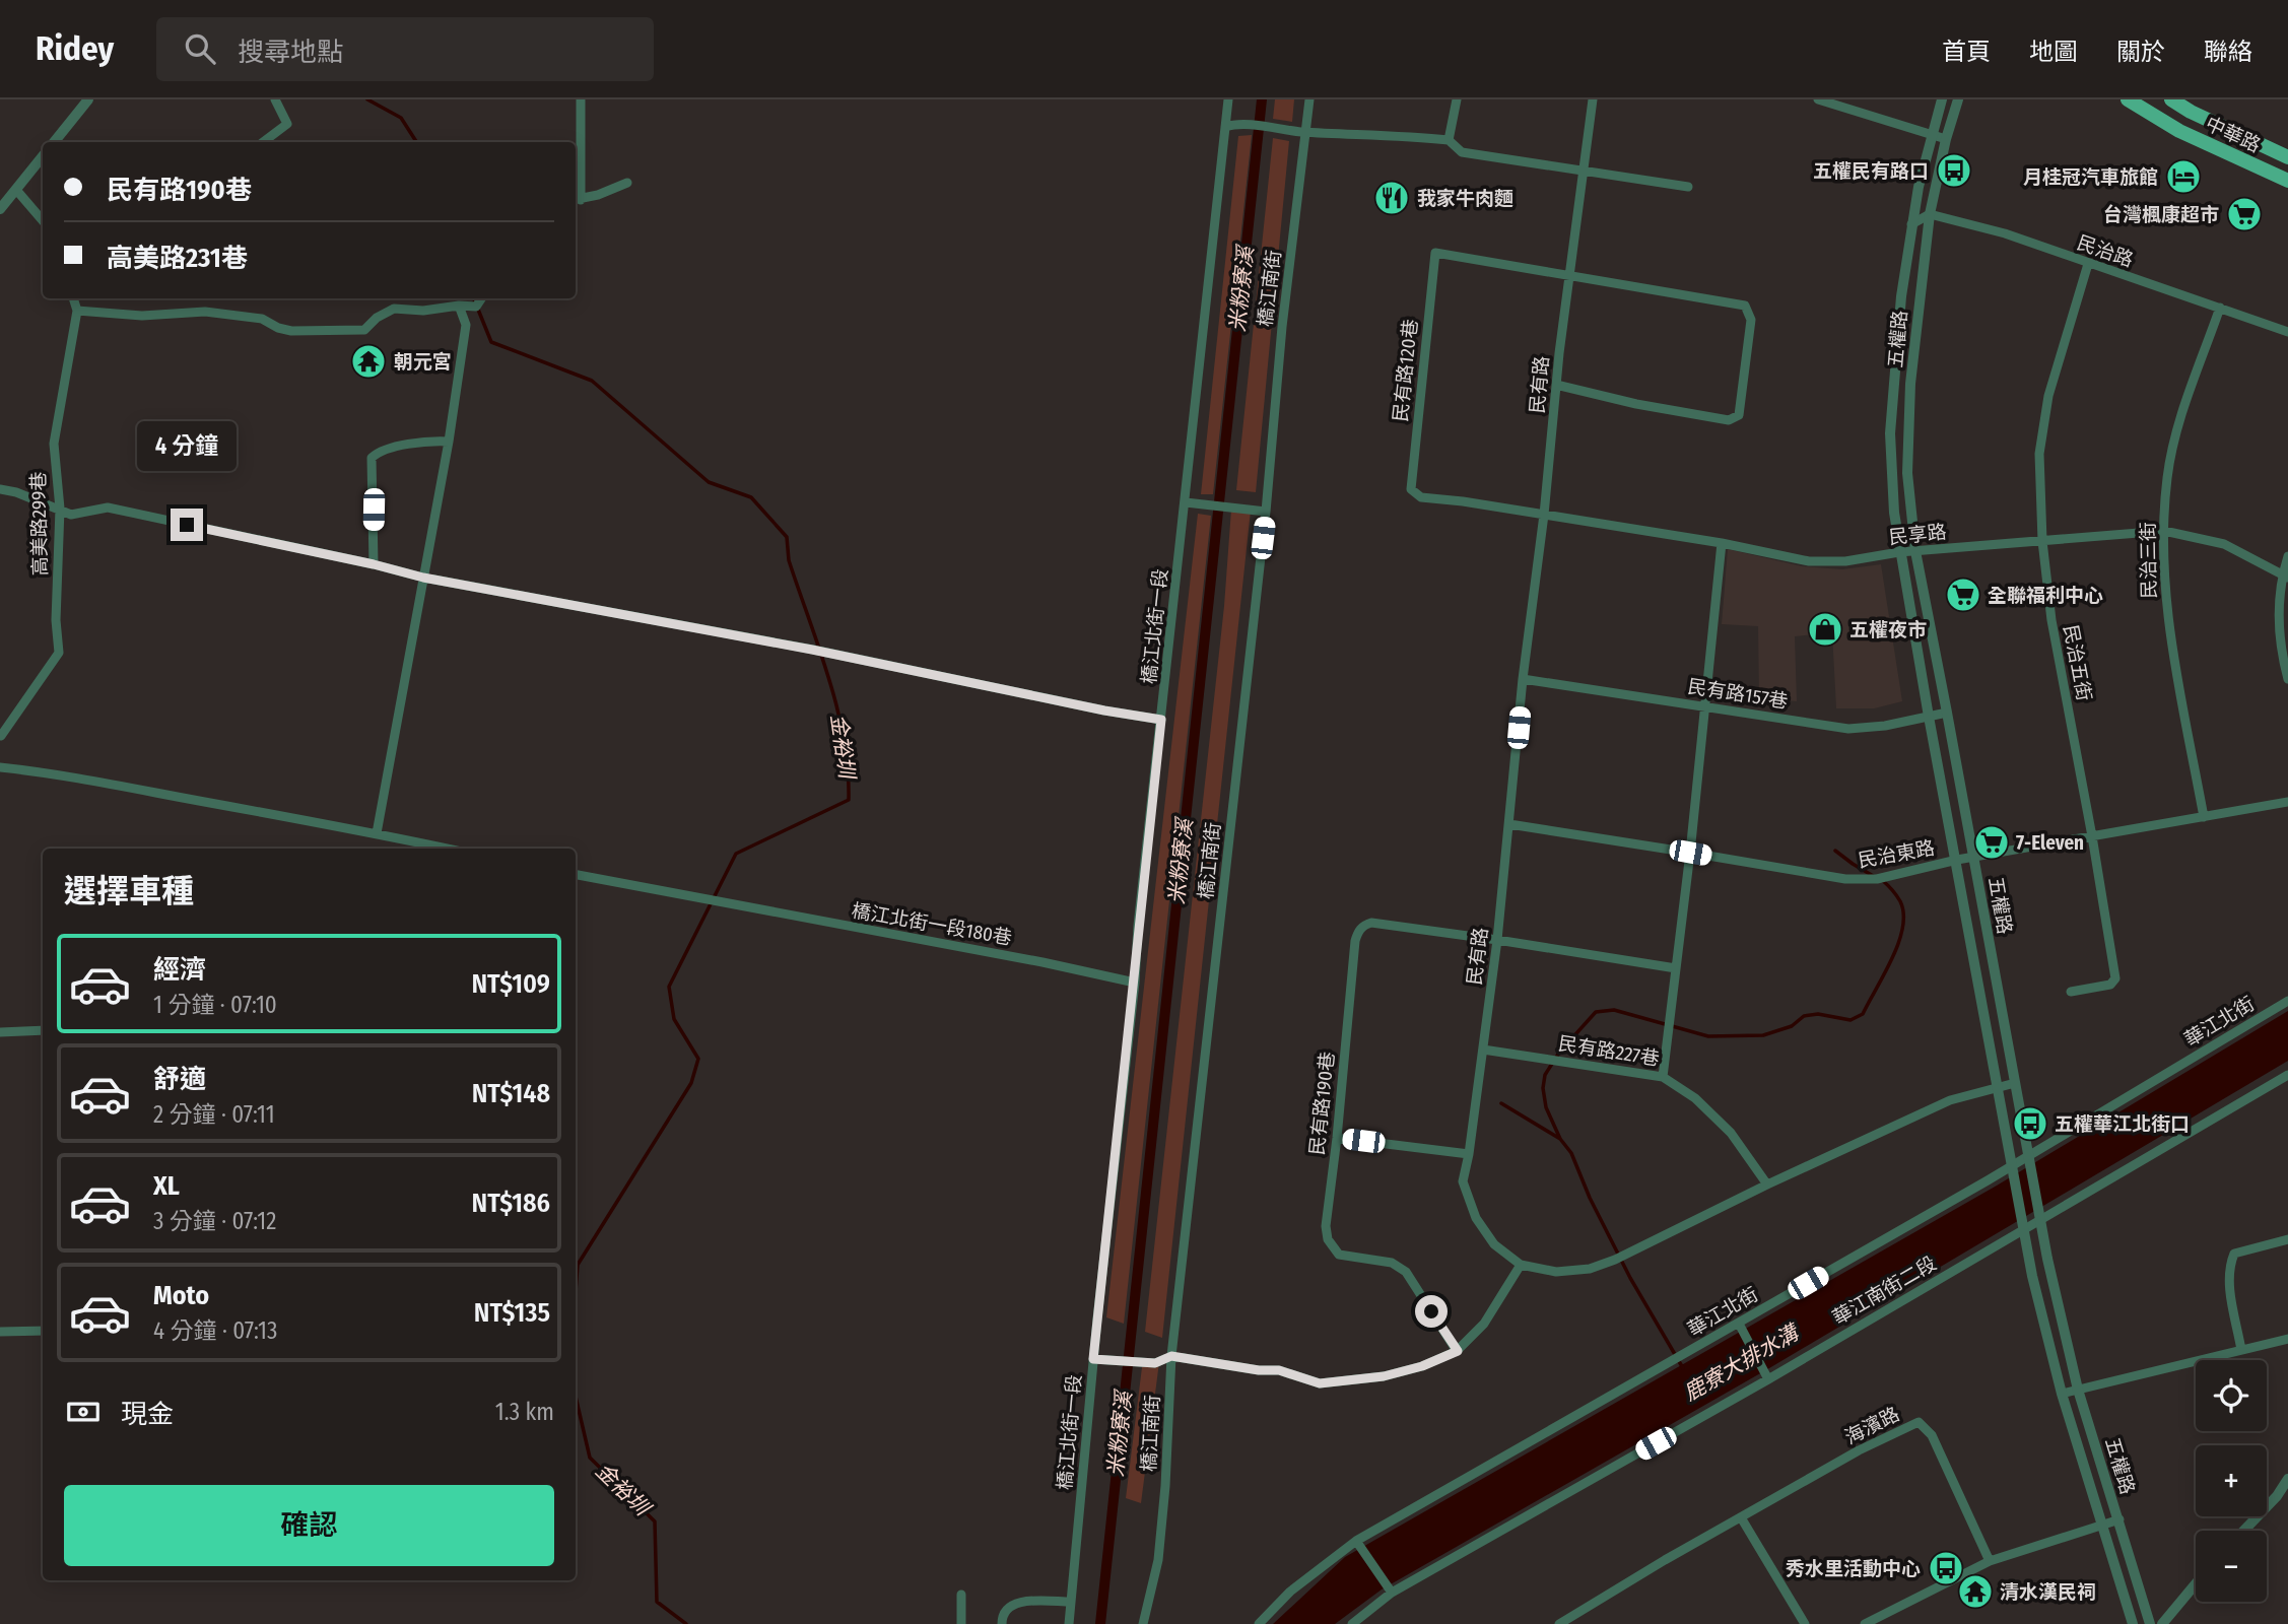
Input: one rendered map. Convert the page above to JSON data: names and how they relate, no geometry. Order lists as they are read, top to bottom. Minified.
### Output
{"streets":{"main road":["中華路"],"street":["民治路","橋江南街","五權路","民有路120巷","民有路","高美路299巷","民享路","民治三街","橋江北街一段","民治五街","民有路157巷","民治東路","橋江北街一段180巷","華江北街","民有路227巷","民有路190巷","華江南街二段","海濱路"]},"crossings":[["民治路","五權路"],["民治路","民治三街"],["民治路","民治五街"],["五權路","民有路"],["五權路","民享路"],["五權路","民有路157巷"],["五權路","民治東路"],["五權路","華江北街"],["五權路","華江南街二段"],["民有路120巷","民有路"],["民有路120巷","民享路"],["民有路","民享路"],["民有路","民有路157巷"],["民有路","民治東路"],["民有路","民有路227巷"],["民有路","民有路190巷"],["民享路","民治三街"],["民享路","民治五街"],["民治三街","民治東路"],["橋江北街一段","橋江北街一段180巷"],["民治五街","民治東路"]],"water":["米粉寮溪","金裕圳","鹿寮大排水溝"],"places":{"bus stop":["五權民有路口","五權華江北街口","秀水里活動中心"],"hotel":["月桂冠汽車旅館"],"restaurant":["我家牛肉麵"],"supermarket":["台灣楓康超市","全聯福利中心","7-Eleven"],"temple":["朝元宮","清水漢民祠"],"shop":["五權夜市"]},"page":{"header":"Ridey","search":"搜尋地點","nav":["首頁","地圖","關於","聯絡"],"banner":["民有路190巷","高美路231巷"],"bubble":"4 分鐘","heading":"選擇車種","list":[{"name":"經濟","note":"1 分鐘 · 07:10","value":"NT$109"},{"name":"舒適","note":"2 分鐘 · 07:11","value":"NT$148"},{"name":"XL","note":"3 分鐘 · 07:12","value":"NT$186"},{"name":"Moto","note":"4 分鐘 · 07:13","value":"NT$135"}],"map_buttons":["+","−"],"pay":["現金","1.3 km"],"buttons":"確認"}}
